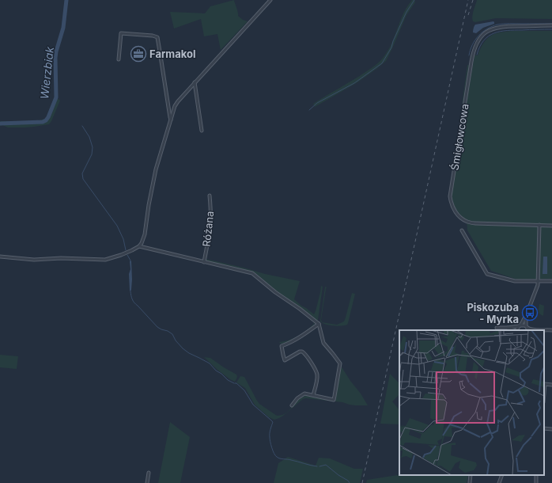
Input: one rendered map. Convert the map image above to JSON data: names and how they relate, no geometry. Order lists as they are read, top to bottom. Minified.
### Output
{"streets":{"street":["Śmigłowcowa","Różana"]},"water":["Wierzbiak"],"places":{"office":["Farmakol"],"bus stop":["Piskozuba - Myrka"]}}
